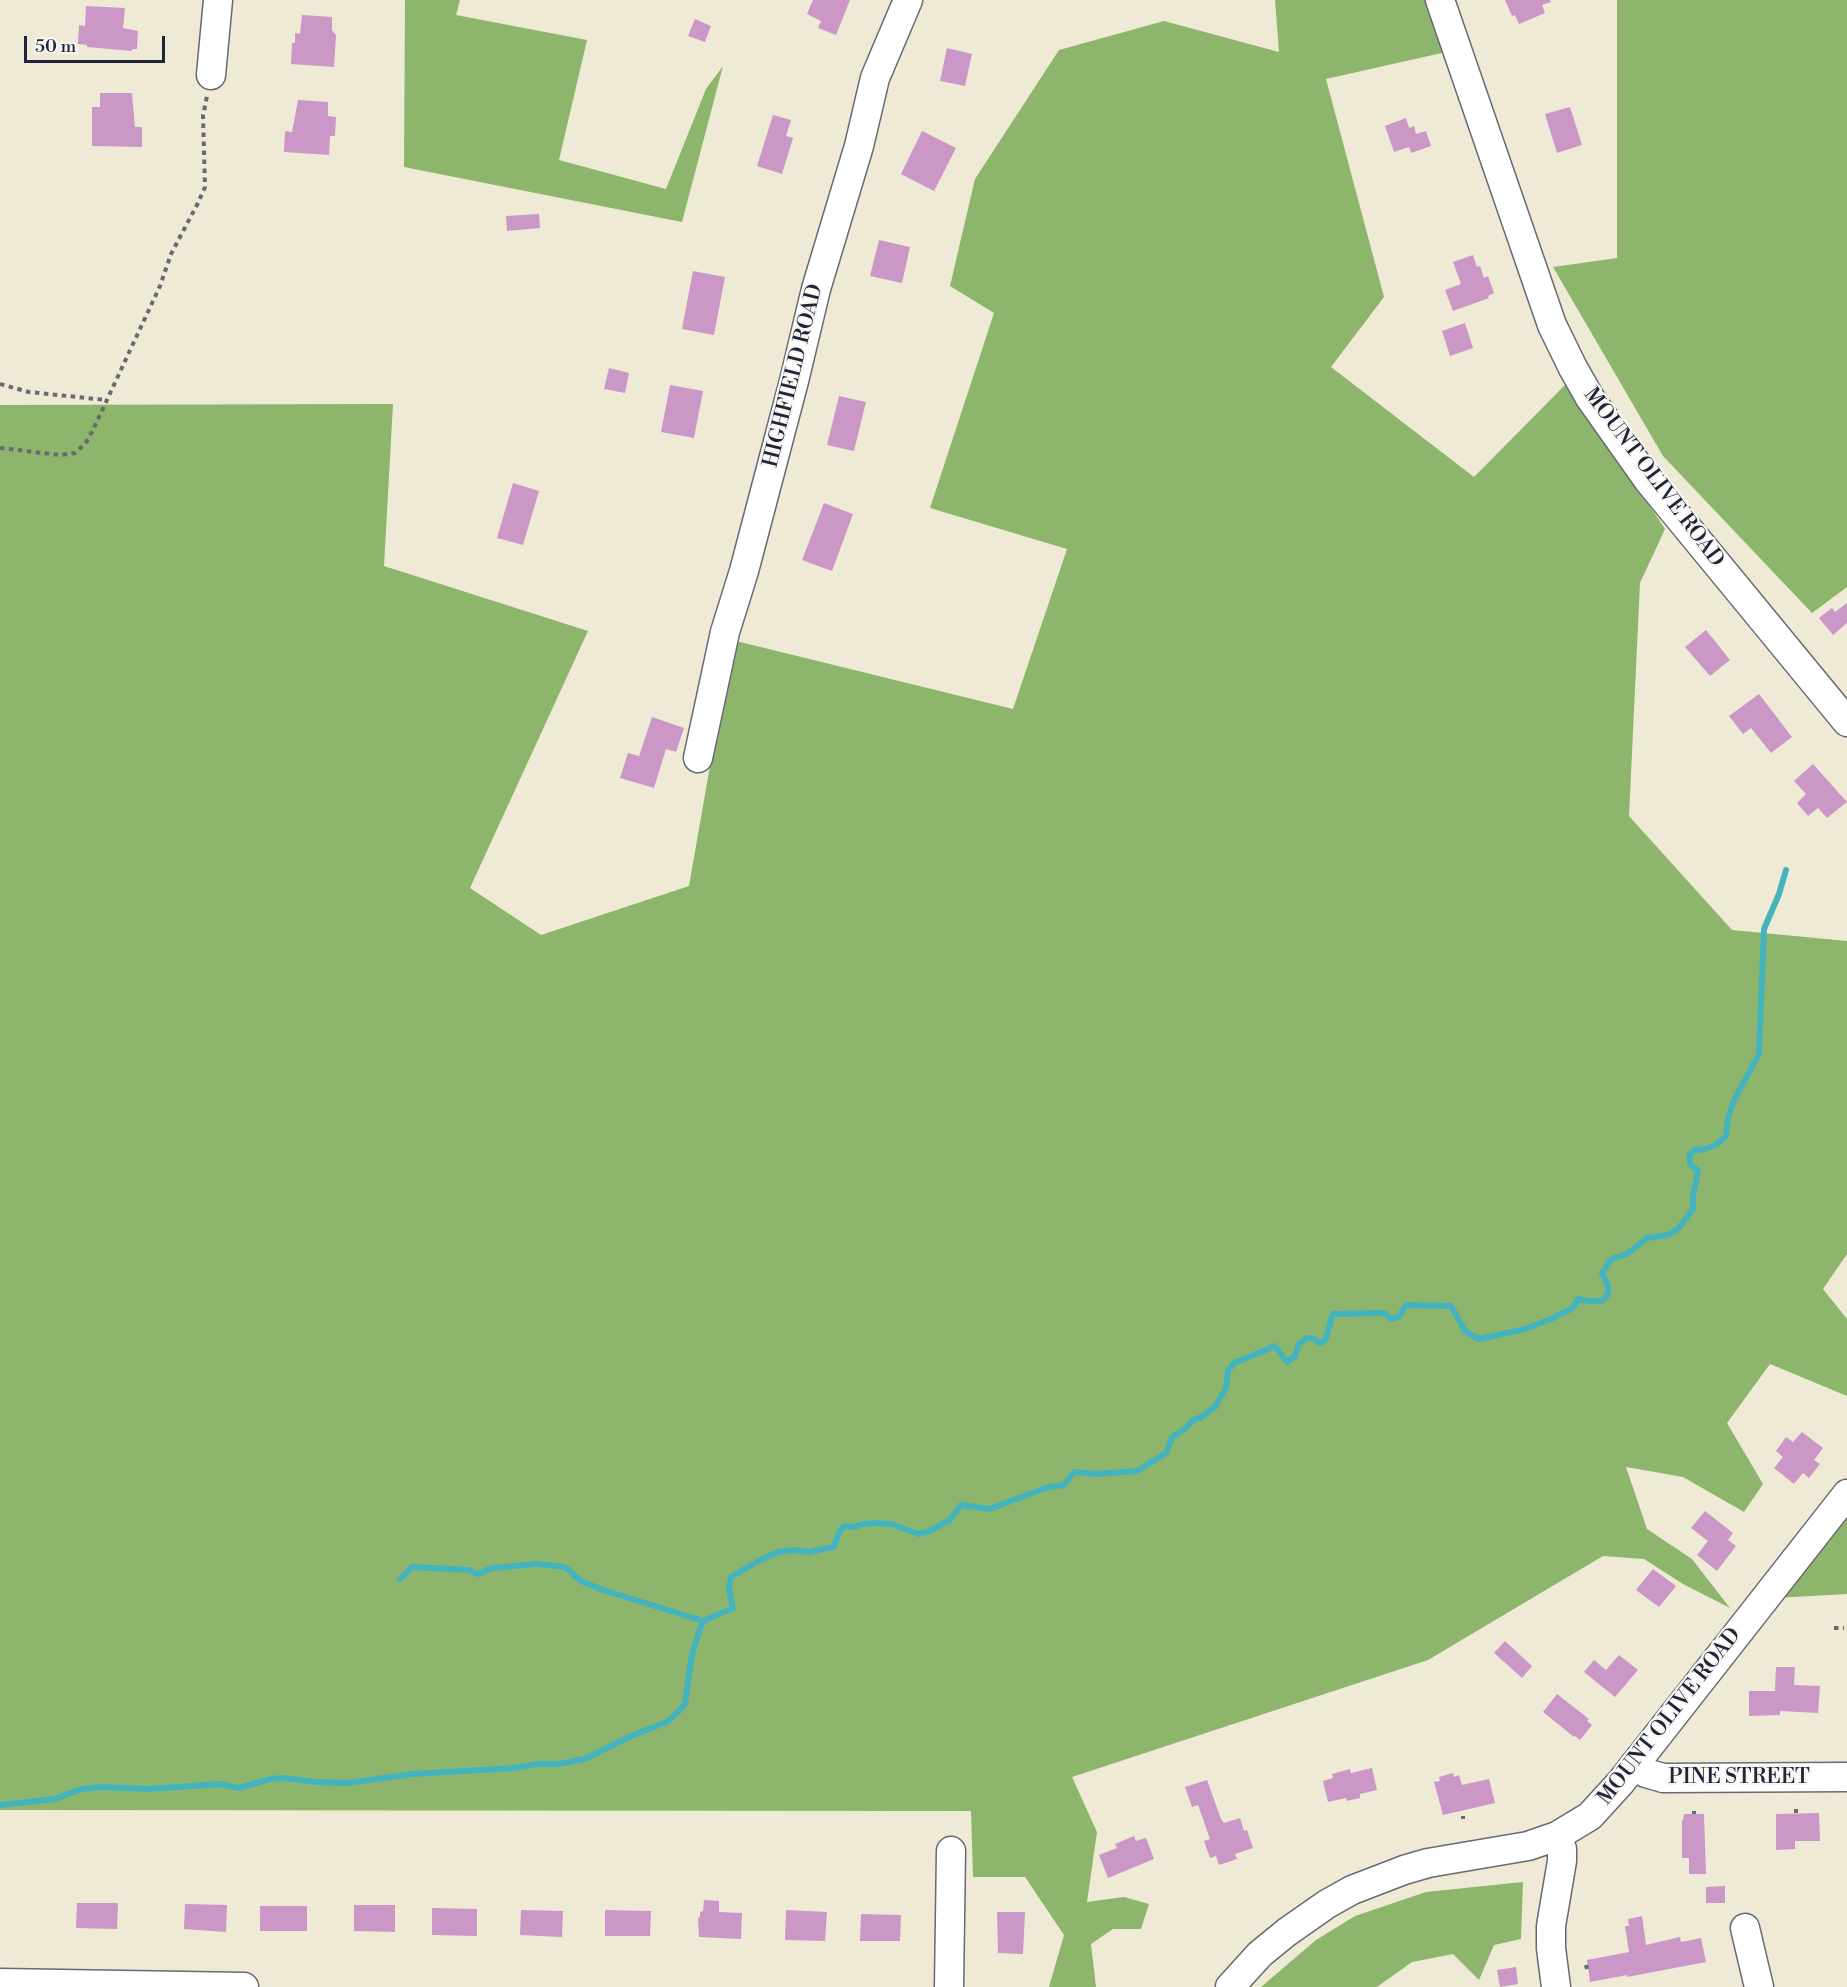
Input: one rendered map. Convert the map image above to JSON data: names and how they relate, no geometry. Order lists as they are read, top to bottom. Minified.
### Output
{"streets":{"street":["HIGHFIELD ROAD","MOUNT OLIVE ROAD","PINE STREET"]},"crossings":[["MOUNT OLIVE ROAD","PINE STREET"]],"scale_bar":"50 m"}
